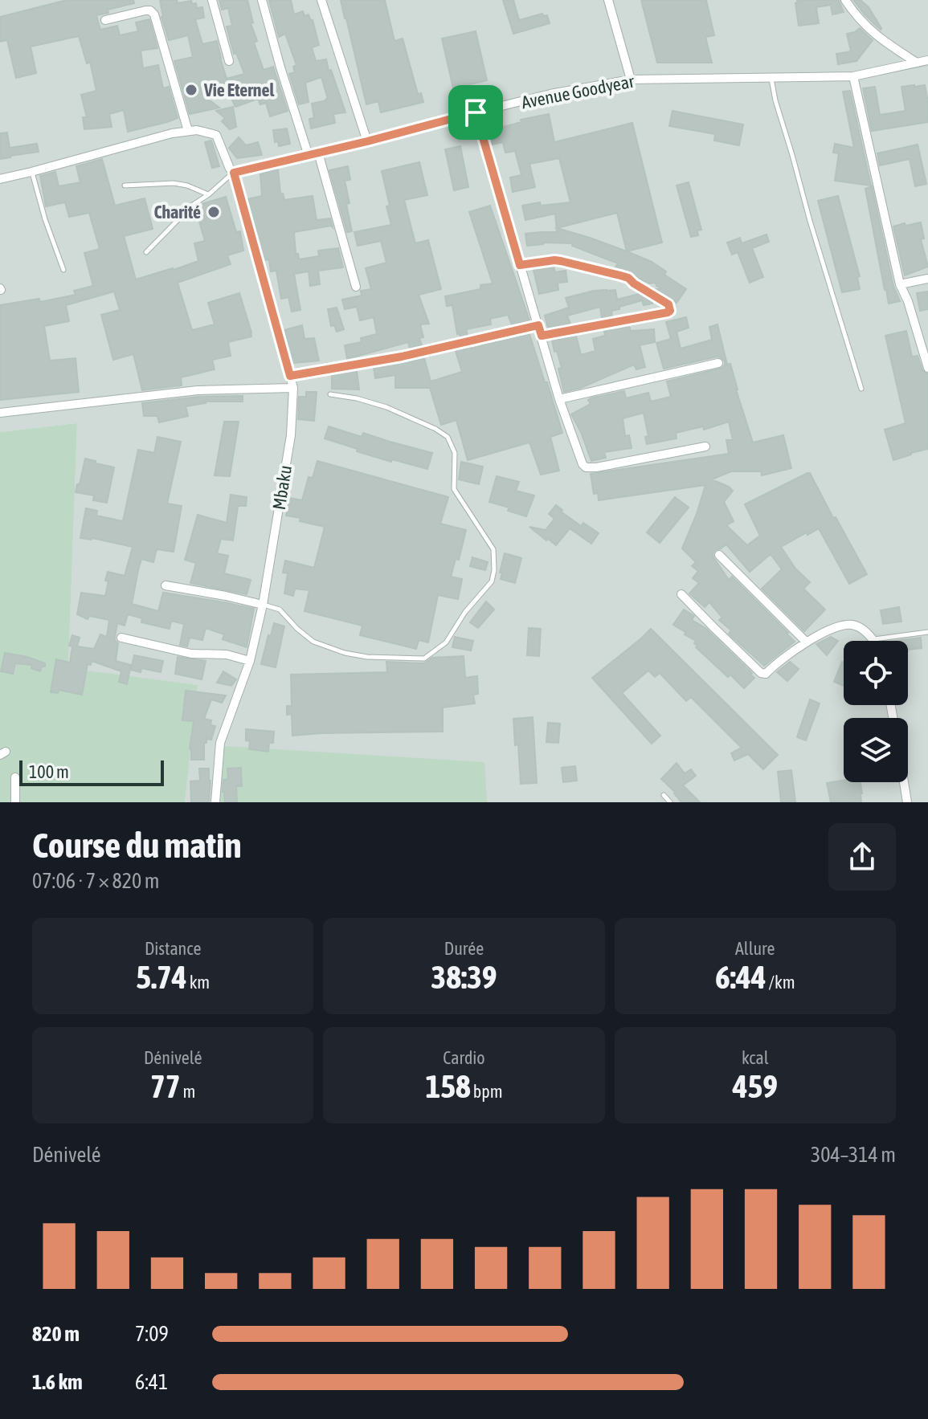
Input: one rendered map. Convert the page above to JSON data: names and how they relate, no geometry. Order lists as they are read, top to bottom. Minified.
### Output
{"streets":{"street":["Avenue Goodyear","Mbaku"]},"crossings":[["Avenue Goodyear","Mbaku"]],"places":["Vie Eternel","Charité"],"scale_bar":"100 m","page":{"scale":"100 m","heading":["Course du matin","07:06 · 7 × 820 m"],"stats":[["Distance","5.74 km"],["Durée","38:39"],["Allure","6:44 /km"],["Dénivelé","77 m"],["Cardio","158 bpm"],["kcal","459"]],"chart":["Dénivelé","304–314 m"],"list":[{"name":"820 m","note":"7:09"},{"name":"1.6 km","note":"6:41"}]}}
